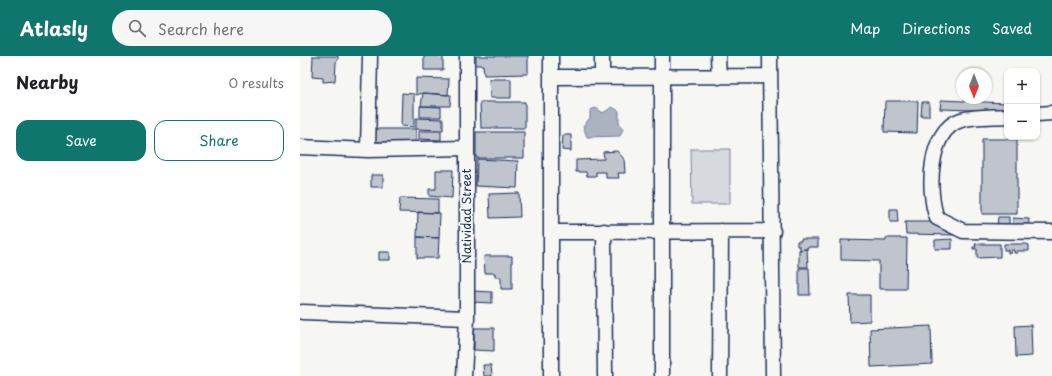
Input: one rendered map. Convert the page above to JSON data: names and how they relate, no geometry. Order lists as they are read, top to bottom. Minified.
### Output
{"streets":{"street":["Natividad Street"]},"north":"bottom","page":{"header":"Atlasly","search":"Search here","nav":["Map","Directions","Saved"],"heading":["Nearby","0 results"],"map_buttons":["+","−"],"buttons":["Save","Share"]}}
